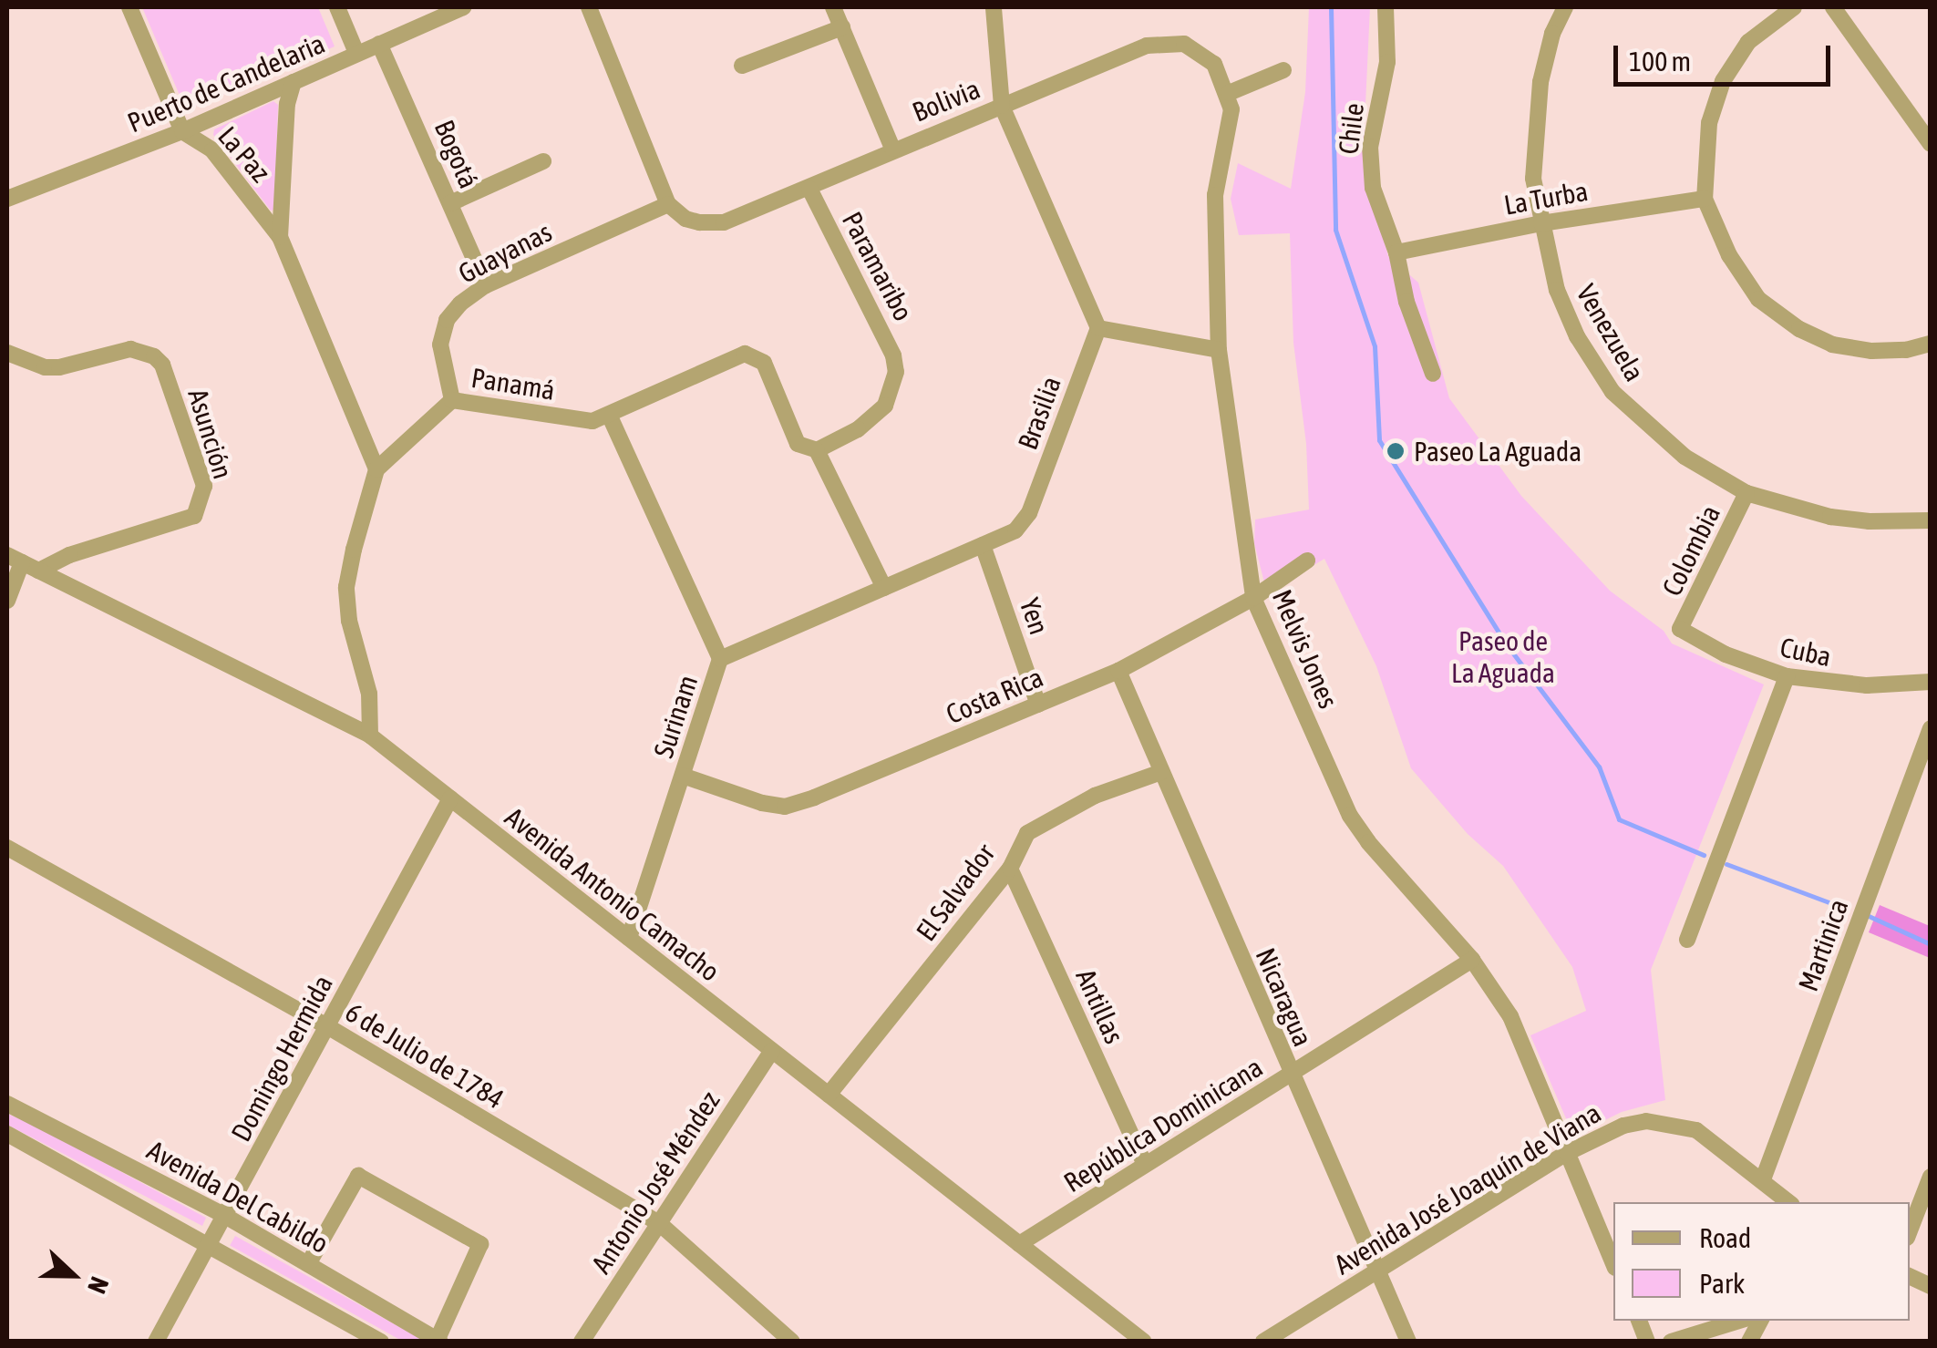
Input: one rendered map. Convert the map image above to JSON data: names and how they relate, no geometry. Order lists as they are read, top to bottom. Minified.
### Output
{"streets":{"street":["Puerto de Candelaria","Bolivia","Chile","La Paz","Bogotá","La Turba","Guayanas","Paramaribo","Venezuela","Panamá","Brasilia","Asunción","Colombia","Yen","Melvis Jones","Cuba","Costa Rica","Surinam","El Salvador","Avenida Antonio Camacho","Martinica","Nicaragua","Antillas","6 de Julio de 1784","Domingo Hermida","República Dominicana","Antonio José Méndez","Avenida José Joaquín de Viana","Avenida Del Cabildo"]},"crossings":[["Puerto de Candelaria","La Paz"],["Puerto de Candelaria","Bogotá"],["Bolivia","Guayanas"],["Bolivia","Paramaribo"],["Bolivia","Melvis Jones"],["Chile","La Turba"],["La Paz","Panamá"],["Bogotá","Guayanas"],["La Turba","Venezuela"],["Guayanas","Panamá"],["Paramaribo","Panamá"],["Venezuela","Colombia"],["Panamá","Surinam"],["Brasilia","Yen"],["Brasilia","Surinam"],["Asunción","Avenida Antonio Camacho"],["Colombia","Cuba"],["Yen","Costa Rica"],["Melvis Jones","Costa Rica"],["Melvis Jones","República Dominicana"],["Melvis Jones","Avenida José Joaquín de Viana"],["Costa Rica","Surinam"],["Costa Rica","Nicaragua"],["Surinam","Avenida Antonio Camacho"],["El Salvador","Avenida Antonio Camacho"],["El Salvador","Nicaragua"],["El Salvador","Antillas"],["Avenida Antonio Camacho","Domingo Hermida"],["Avenida Antonio Camacho","República Dominicana"],["Avenida Antonio Camacho","Antonio José Méndez"],["Martinica","Avenida José Joaquín de Viana"],["Nicaragua","República Dominicana"],["Nicaragua","Avenida José Joaquín de Viana"],["Antillas","República Dominicana"],["6 de Julio de 1784","Domingo Hermida"],["6 de Julio de 1784","Antonio José Méndez"],["Domingo Hermida","Avenida Del Cabildo"]],"parks":["Paseo de La Aguada"],"places":["Paseo La Aguada"],"legend":["Road","Park"],"scale_bar":"100 m","north":"right"}
